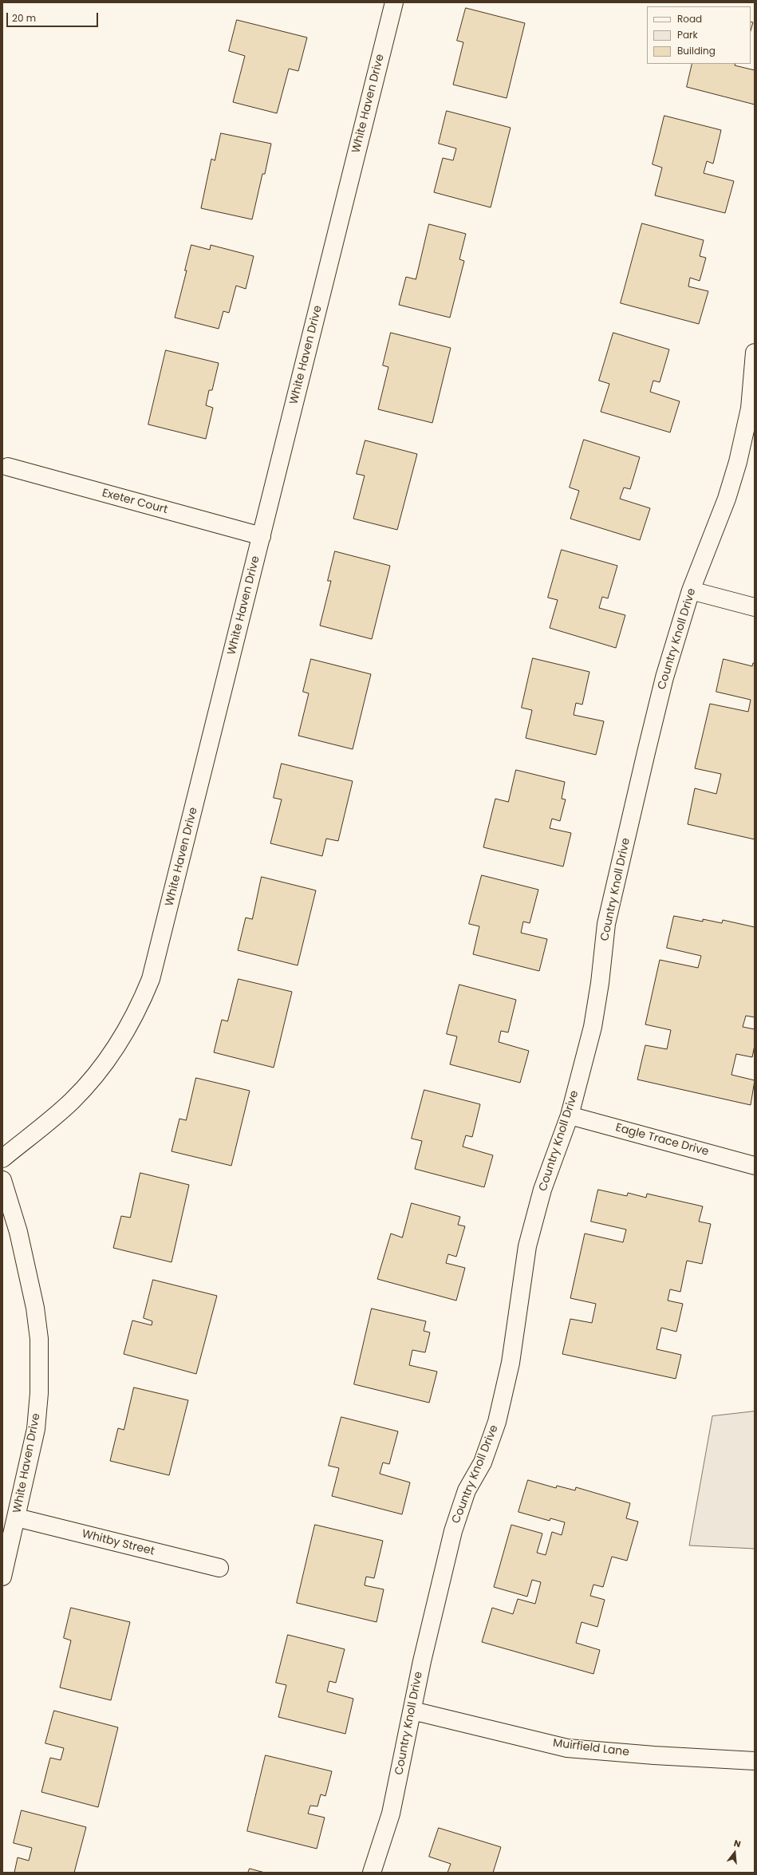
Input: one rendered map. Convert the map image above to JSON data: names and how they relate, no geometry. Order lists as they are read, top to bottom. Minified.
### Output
{"streets":{"street":["White Haven Drive","Exeter Court","Country Knoll Drive","Eagle Trace Drive","Whitby Street","Muirfield Lane"]},"crossings":[["White Haven Drive","Exeter Court"],["White Haven Drive","Whitby Street"],["Country Knoll Drive","Eagle Trace Drive"],["Country Knoll Drive","Muirfield Lane"]],"legend":["Road","Park","Building"],"scale_bar":"20 m","north":"top"}
